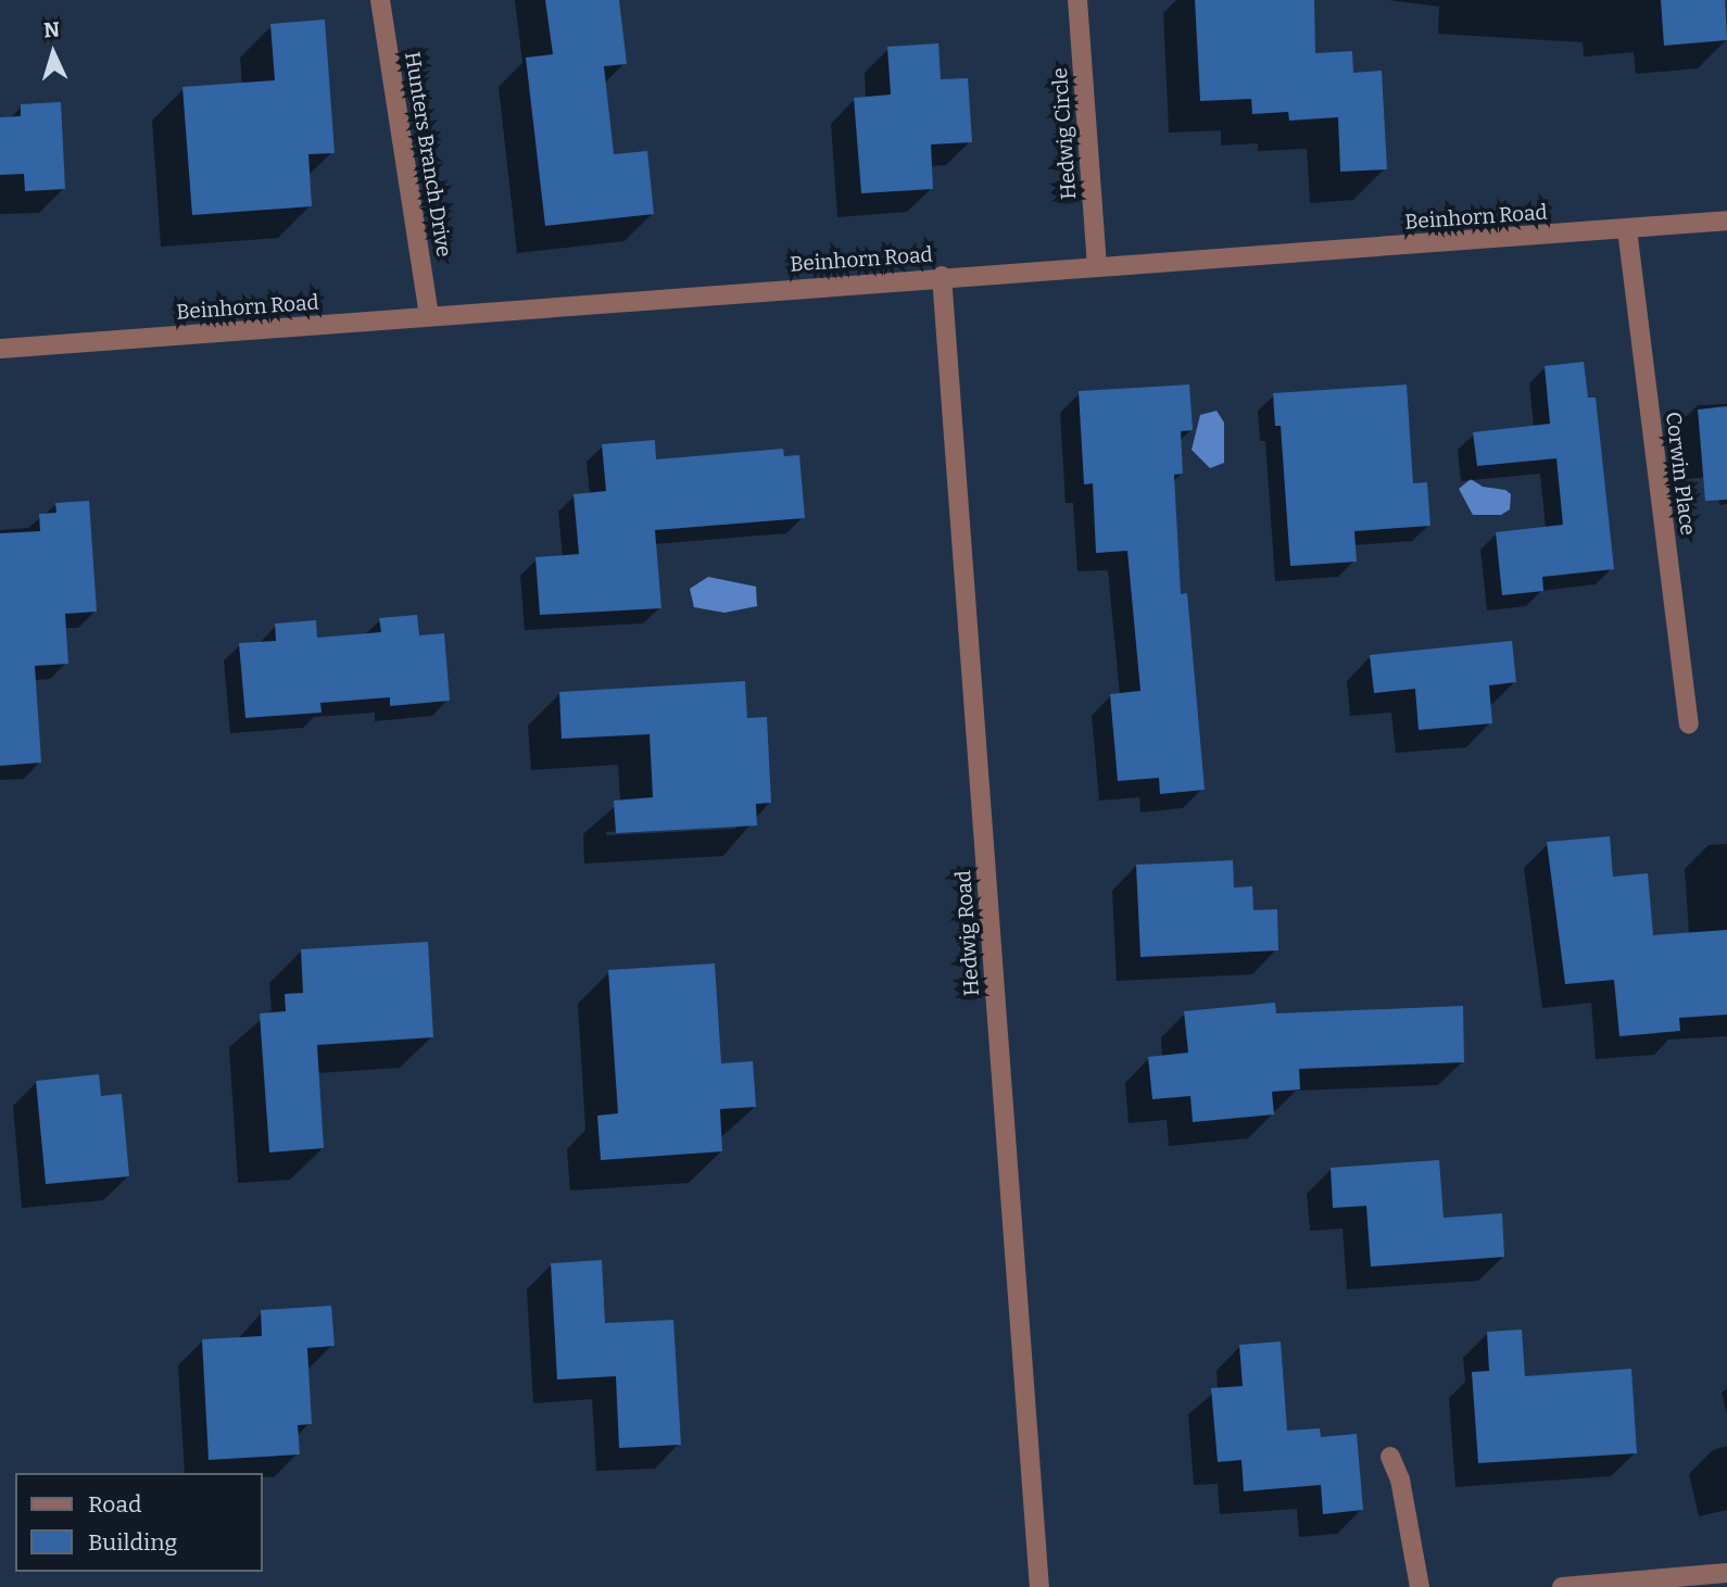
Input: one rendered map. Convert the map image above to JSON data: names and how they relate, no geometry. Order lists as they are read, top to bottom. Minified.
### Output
{"streets":{"street":["Hedwig Circle","Hunters Branch Drive","Beinhorn Road","Corwin Place","Hedwig Road"]},"crossings":[["Hedwig Circle","Beinhorn Road"],["Hunters Branch Drive","Beinhorn Road"],["Beinhorn Road","Corwin Place"],["Beinhorn Road","Hedwig Road"]],"legend":["Road","Building"],"north":"top"}
